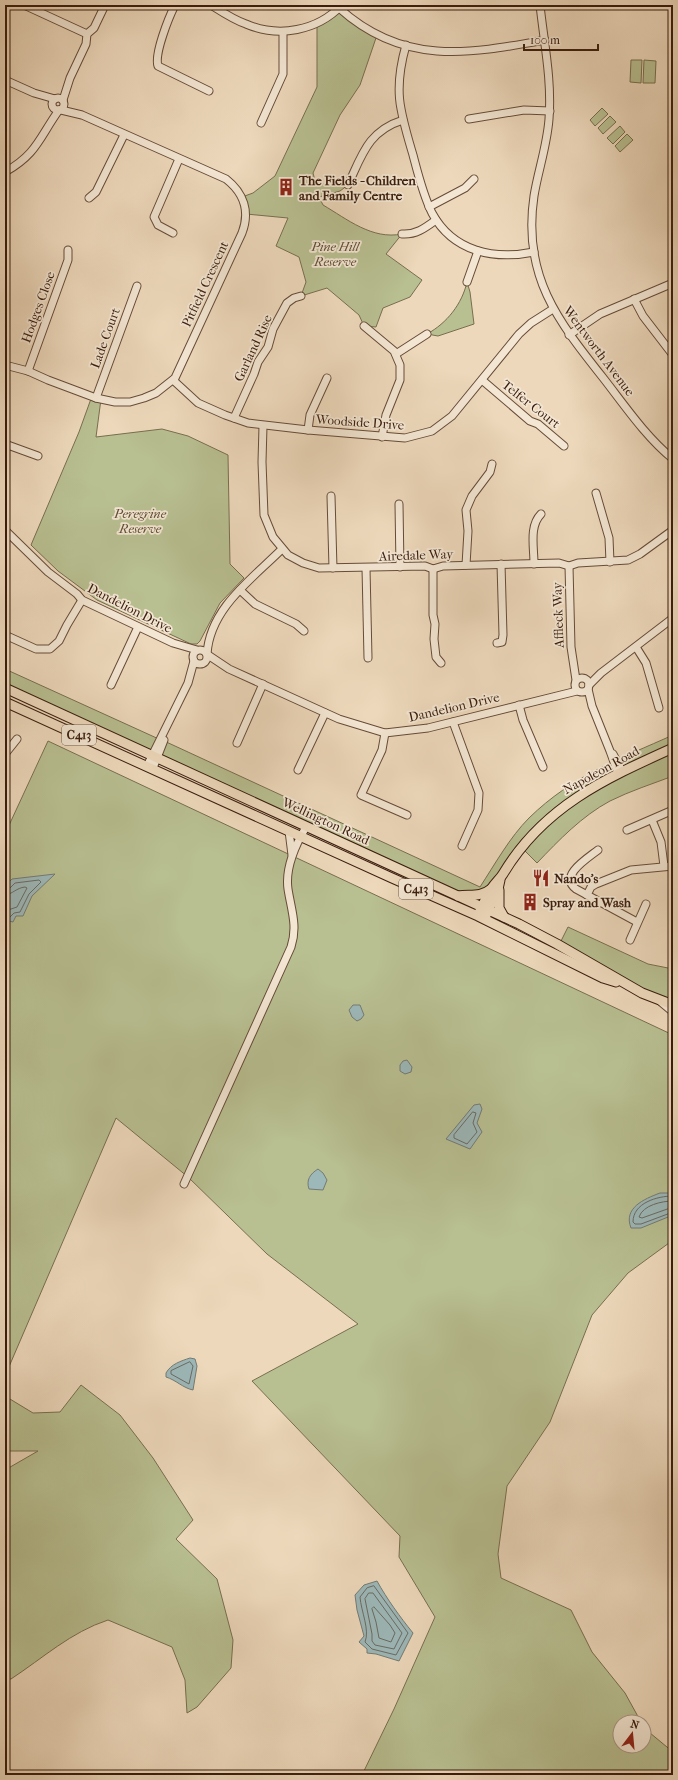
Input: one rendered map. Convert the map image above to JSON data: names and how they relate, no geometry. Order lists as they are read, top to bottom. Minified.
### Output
{"streets":{"main road":["C413","Napoleon Road","Wellington Road"],"street":["Pitfield Crescent","Hodges Close","Lade Court","Garland Rise","Wentworth Avenue","Telfer Court","Woodside Drive","Airedale Way","Dandelion Drive","Affleck Way"]},"crossings":[["Pitfield Crescent","Hodges Close"],["Pitfield Crescent","Lade Court"],["Pitfield Crescent","Woodside Drive"],["Garland Rise","Woodside Drive"],["Wentworth Avenue","Woodside Drive"],["Telfer Court","Woodside Drive"],["Woodside Drive","Airedale Way"],["Airedale Way","Affleck Way"],["Dandelion Drive","Affleck Way"],["Affleck Way","Napoleon Road"],["Napoleon Road","Wellington Road"]],"parks":["Pine Hill Reserve","Peregrine Reserve"],"places":{"building":["The Fields - Children and Family Centre","Spray and Wash"],"restaurant":["Nando's"]},"scale_bar":"100 m","north":"top"}
